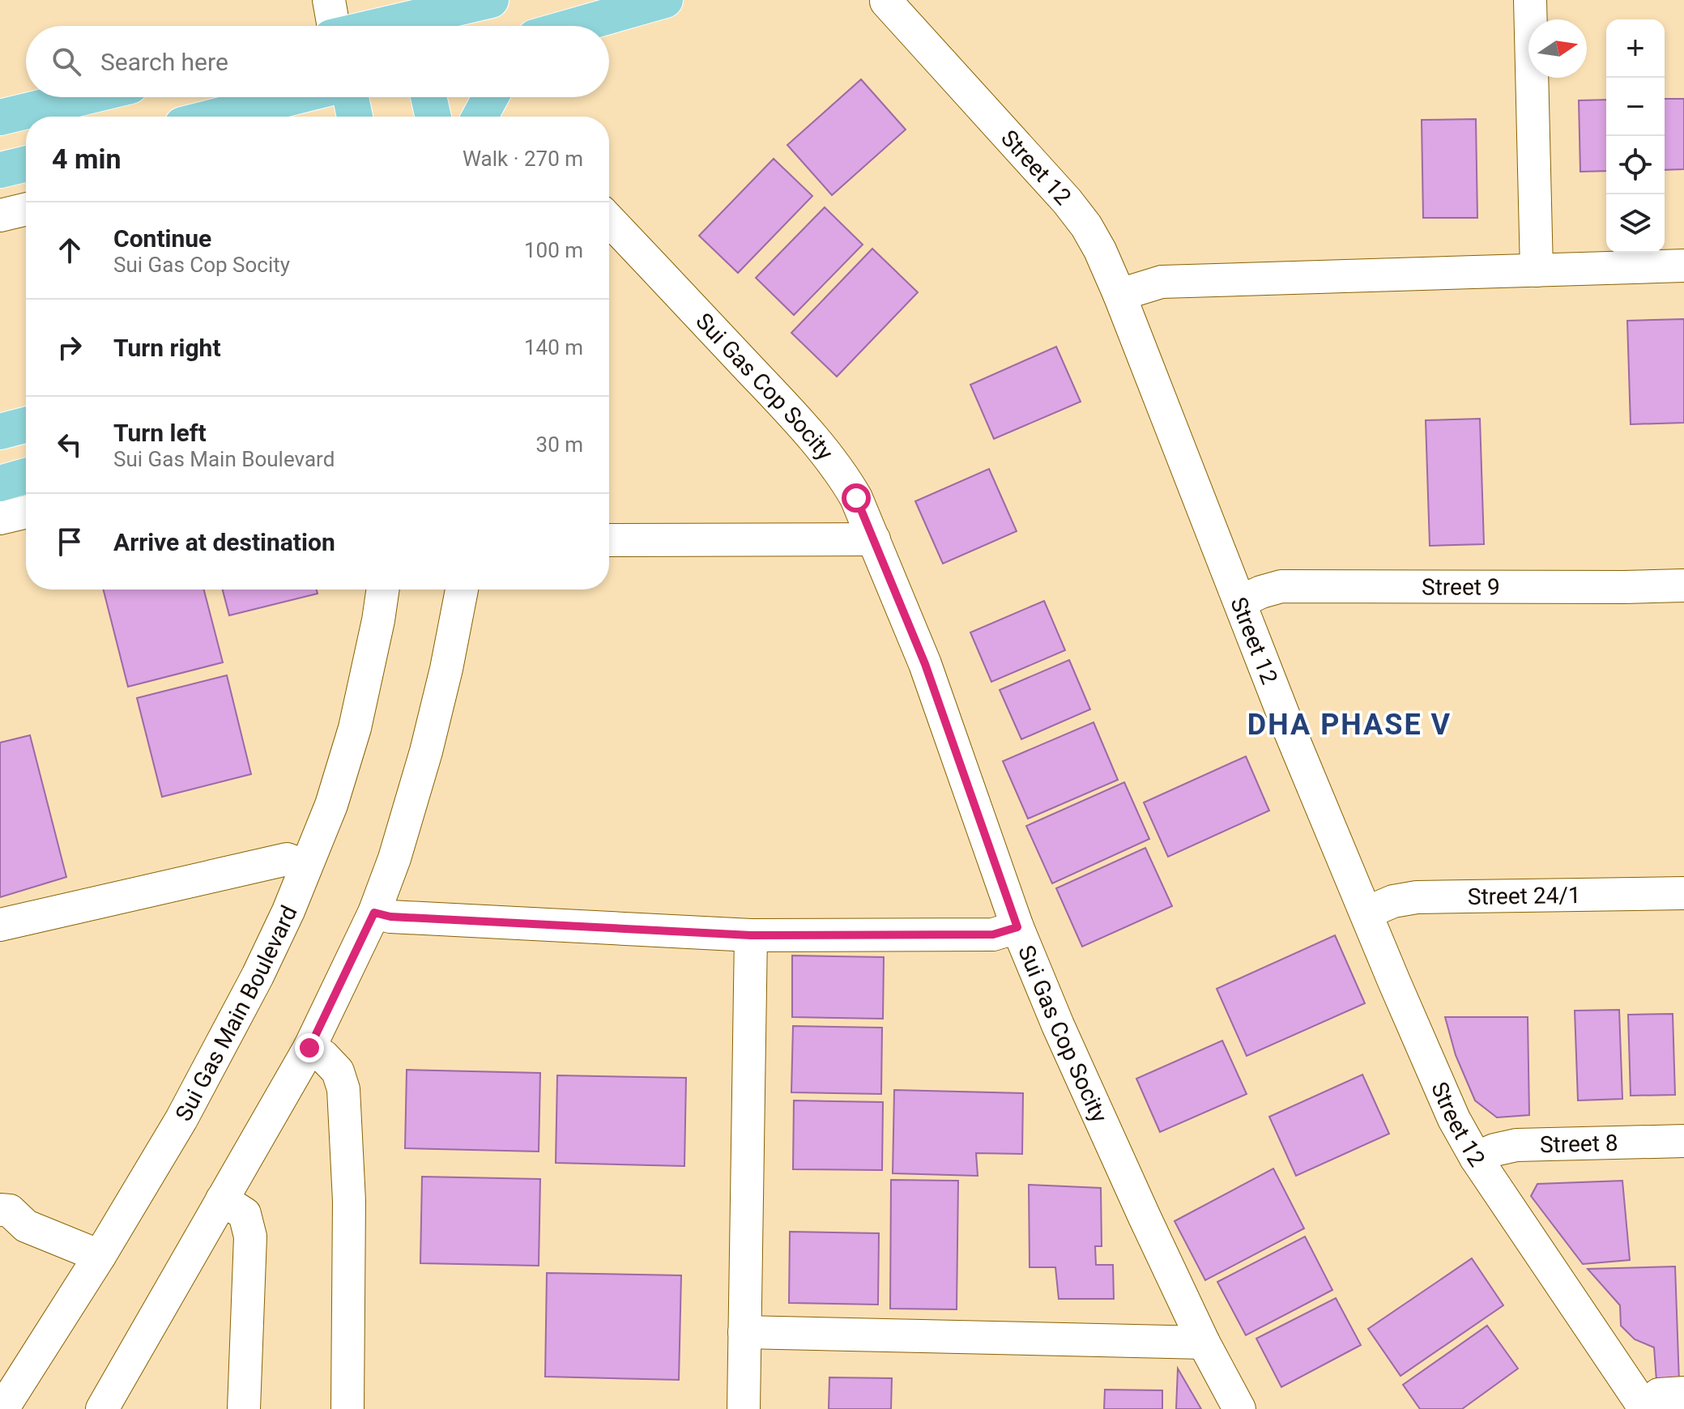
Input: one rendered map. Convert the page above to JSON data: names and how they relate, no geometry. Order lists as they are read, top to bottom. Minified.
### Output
{"streets":{"street":["Street 12","Sui Gas Cop Socity","Street 9","Street 24/1","Sui Gas Main Boulevard","Street 8"]},"crossings":[["Street 12","Street 9"],["Street 12","Street 24/1"],["Street 12","Street 8"]],"districts":["DHA PHASE V"],"north":"right","page":{"map_buttons":["+","−"],"search":"Search here","heading":["4 min","Walk · 270 m"],"list":[["Continue","Sui Gas Cop Socity","100 m"],["Turn right","140 m"],["Turn left","Sui Gas Main Boulevard","30 m"],"Arrive at destination"]}}
